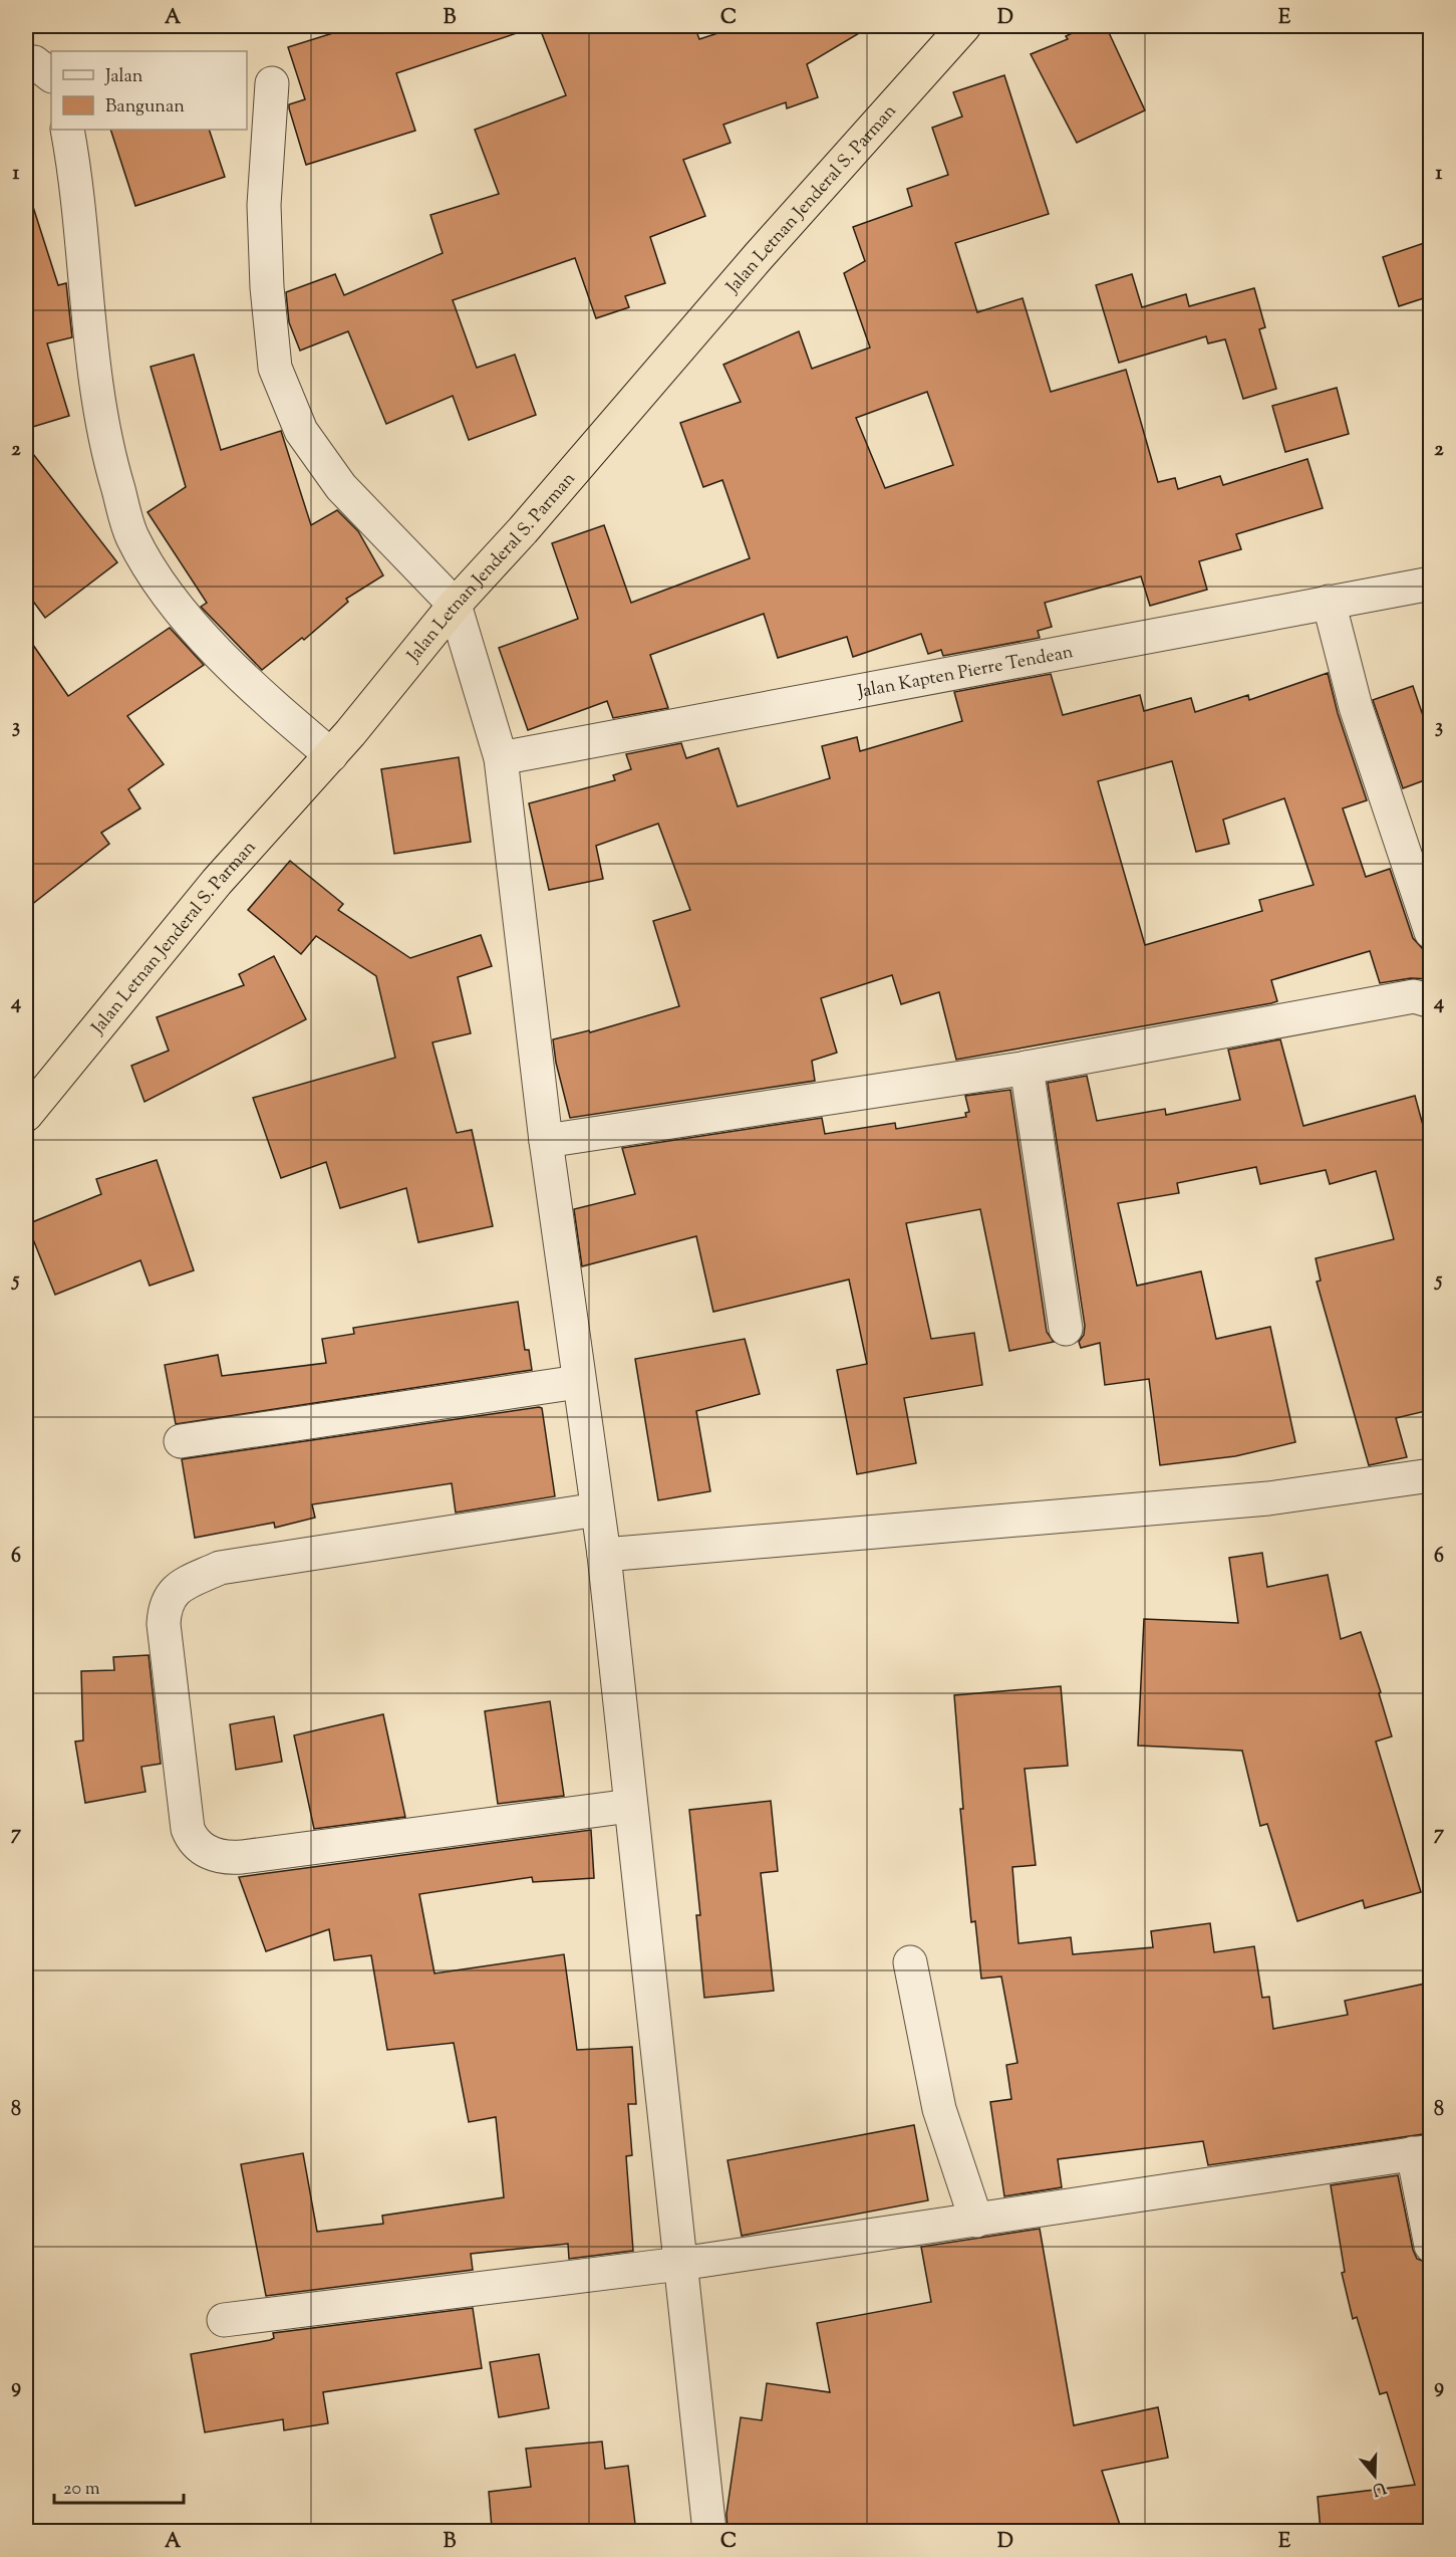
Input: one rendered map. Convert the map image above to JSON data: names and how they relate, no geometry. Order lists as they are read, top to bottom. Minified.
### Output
{"streets":{"highway":["Jalan Letnan Jenderal S. Parman"],"street":["Jalan Kapten Pierre Tendean"]},"legend":["Jalan","Bangunan"],"scale_bar":"20 m","north":"bottom","grid":{"columns":["A","B","C","D","E"],"rows":["1","2","3","4","5","6","7","8","9"]}}
